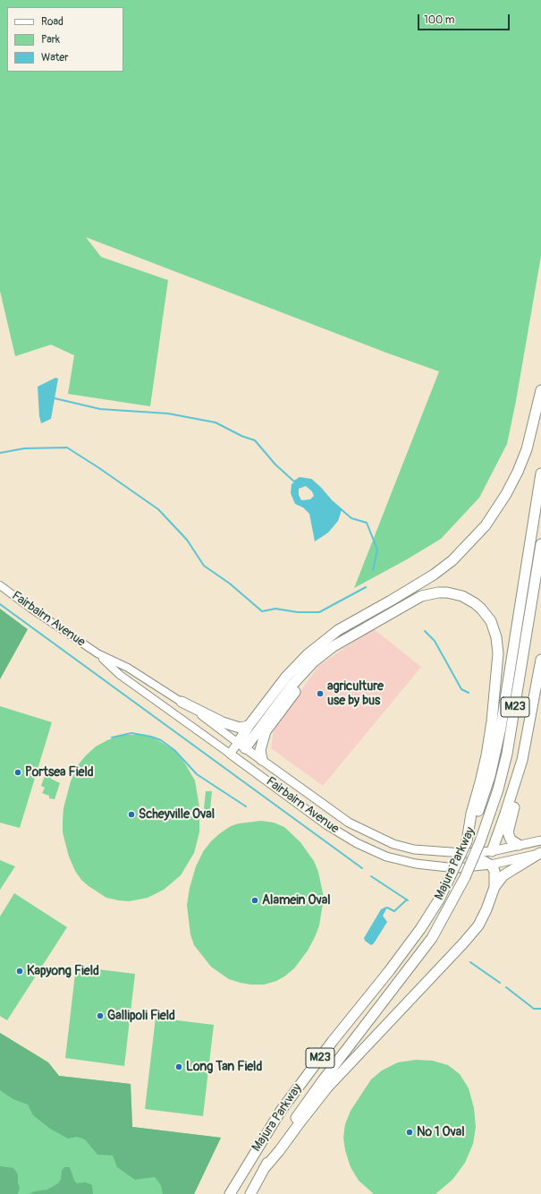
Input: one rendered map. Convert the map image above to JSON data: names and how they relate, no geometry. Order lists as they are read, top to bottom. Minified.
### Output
{"streets":{"highway":["M23","Majura Parkway"],"main road":["Fairbairn Avenue"]},"places":["agriculture use by bus","Portsea Field","Scheyville Oval","Alamein Oval","Kapyong Field","Gallipoli Field","Long Tan Field","No 1 Oval"],"legend":["Road","Park","Water"],"scale_bar":"100 m"}
